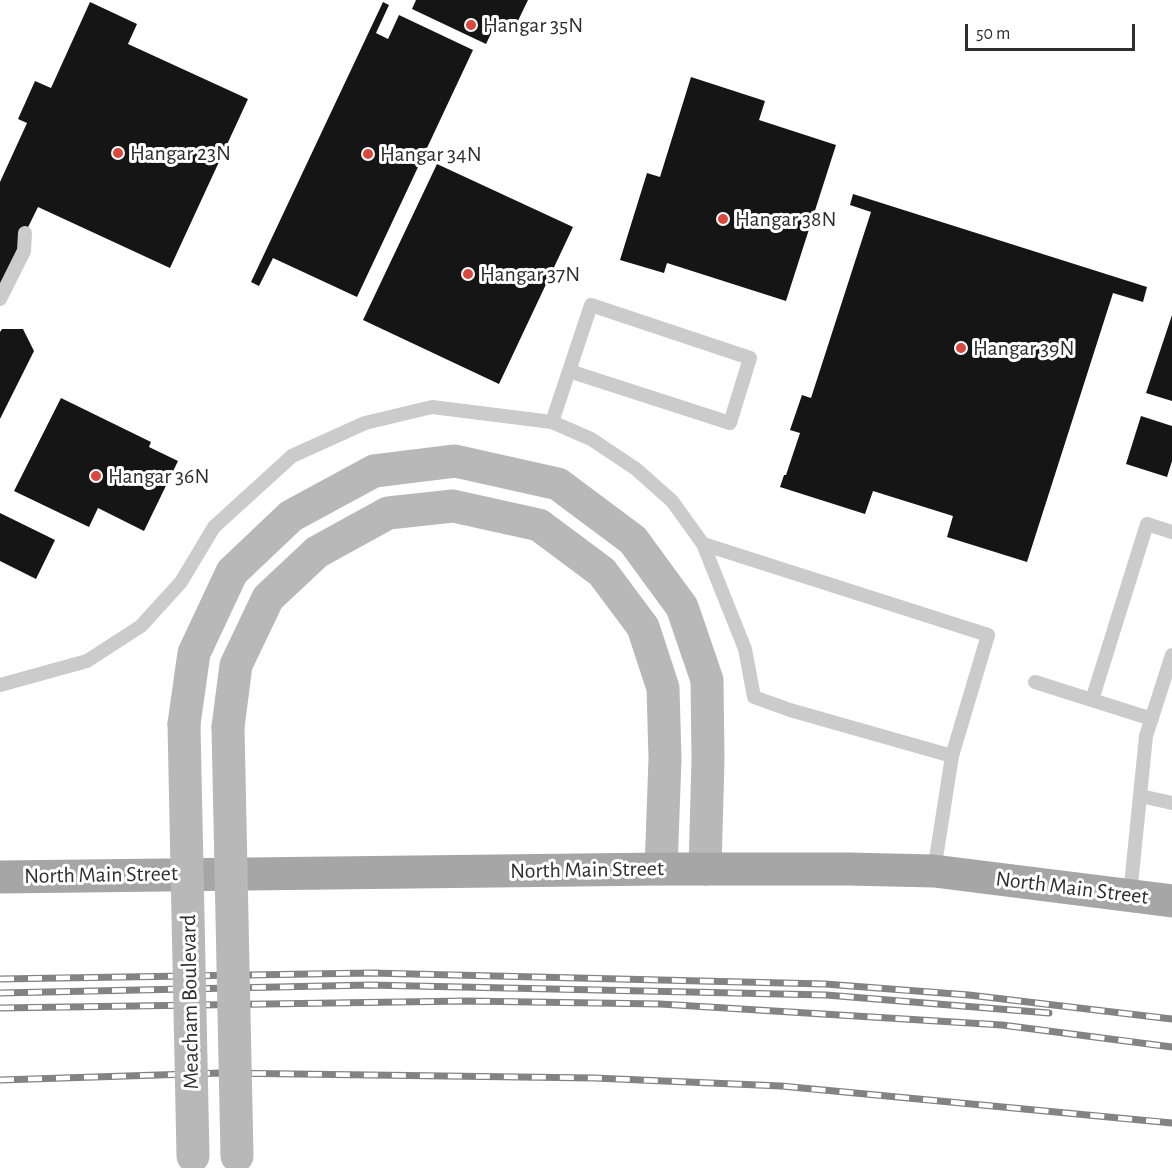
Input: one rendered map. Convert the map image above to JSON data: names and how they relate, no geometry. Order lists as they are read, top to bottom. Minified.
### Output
{"streets":{"main road":["North Main Street","Meacham Boulevard"]},"crossings":[["North Main Street","Meacham Boulevard"]],"places":["Hangar 35N","Hangar 23N","Hangar 34N","Hangar 38N","Hangar 37N","Hangar 39N","Hangar 36N"],"scale_bar":"50 m"}
